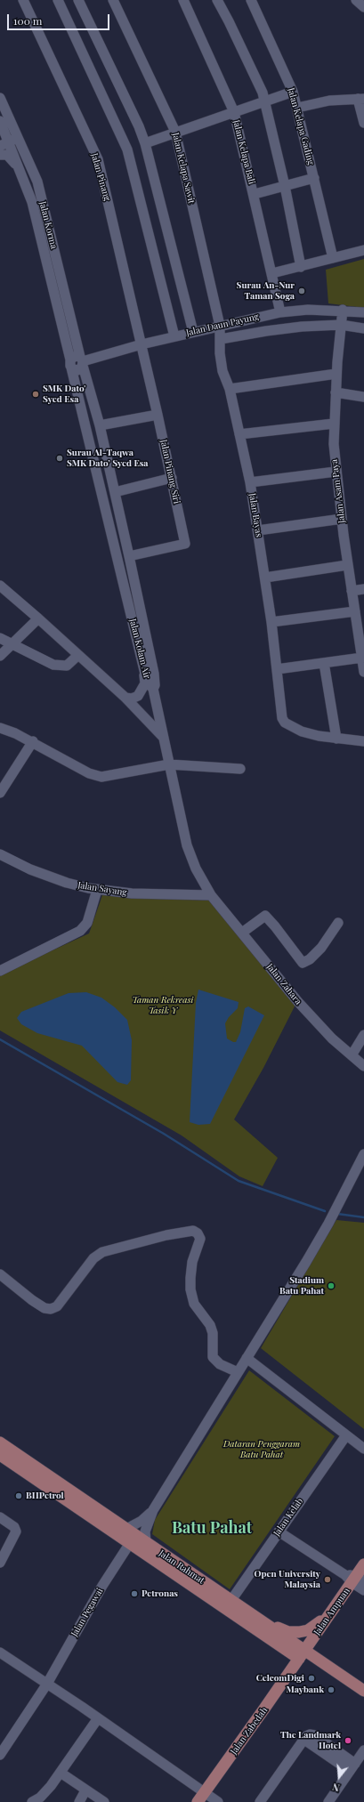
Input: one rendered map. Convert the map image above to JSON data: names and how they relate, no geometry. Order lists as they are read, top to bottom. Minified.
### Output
{"streets":{"main road":["Jalan Rahmat","Jalan Ampuan","Jalan Zabedah"],"street":["Jalan Kelapa Gading","Jalan Kelapa Bali","Jalan Kelapa Sawit","Jalan Pinang","Jalan Korma","Jalan Daun Payung","Jalan Pinang Siri","Jalan Asam Paya","Jalan Bayas","Jalan Kolam Air","Jalan Sayang","Jalan Zahara","Jalan Kelab","Jalan Pegawai"]},"crossings":[["Jalan Kelapa Bali","Jalan Daun Payung"],["Jalan Kelapa Sawit","Jalan Daun Payung"],["Jalan Kelapa Sawit","Jalan Bayas"],["Jalan Pinang","Jalan Daun Payung"],["Jalan Pinang","Jalan Pinang Siri"],["Jalan Korma","Jalan Daun Payung"],["Jalan Korma","Jalan Kolam Air"],["Jalan Daun Payung","Jalan Pinang Siri"],["Jalan Daun Payung","Jalan Asam Paya"],["Jalan Daun Payung","Jalan Bayas"],["Jalan Daun Payung","Jalan Kolam Air"],["Jalan Pinang Siri","Jalan Kolam Air"],["Jalan Kolam Air","Jalan Zahara"],["Jalan Sayang","Jalan Zahara"],["Jalan Kelab","Jalan Rahmat"],["Jalan Rahmat","Jalan Ampuan"],["Jalan Rahmat","Jalan Pegawai"],["Jalan Rahmat","Jalan Zabedah"],["Jalan Ampuan","Jalan Zabedah"]],"districts":["Batu Pahat"],"parks":["Taman Rekreasi Tasik Y","Dataran Penggaram Batu Pahat"],"places":["Surau An-Nur Taman Soga","SMK Dato' Syed Esa","Surau Al-Taqwa SMK Dato’ Syed Esa","Stadium Batu Pahat","BHPetrol","Open University Malaysia","Petronas","CelcomDigi","Maybank","The Landmark Hotel"],"scale_bar":"100 m","north":"bottom"}
